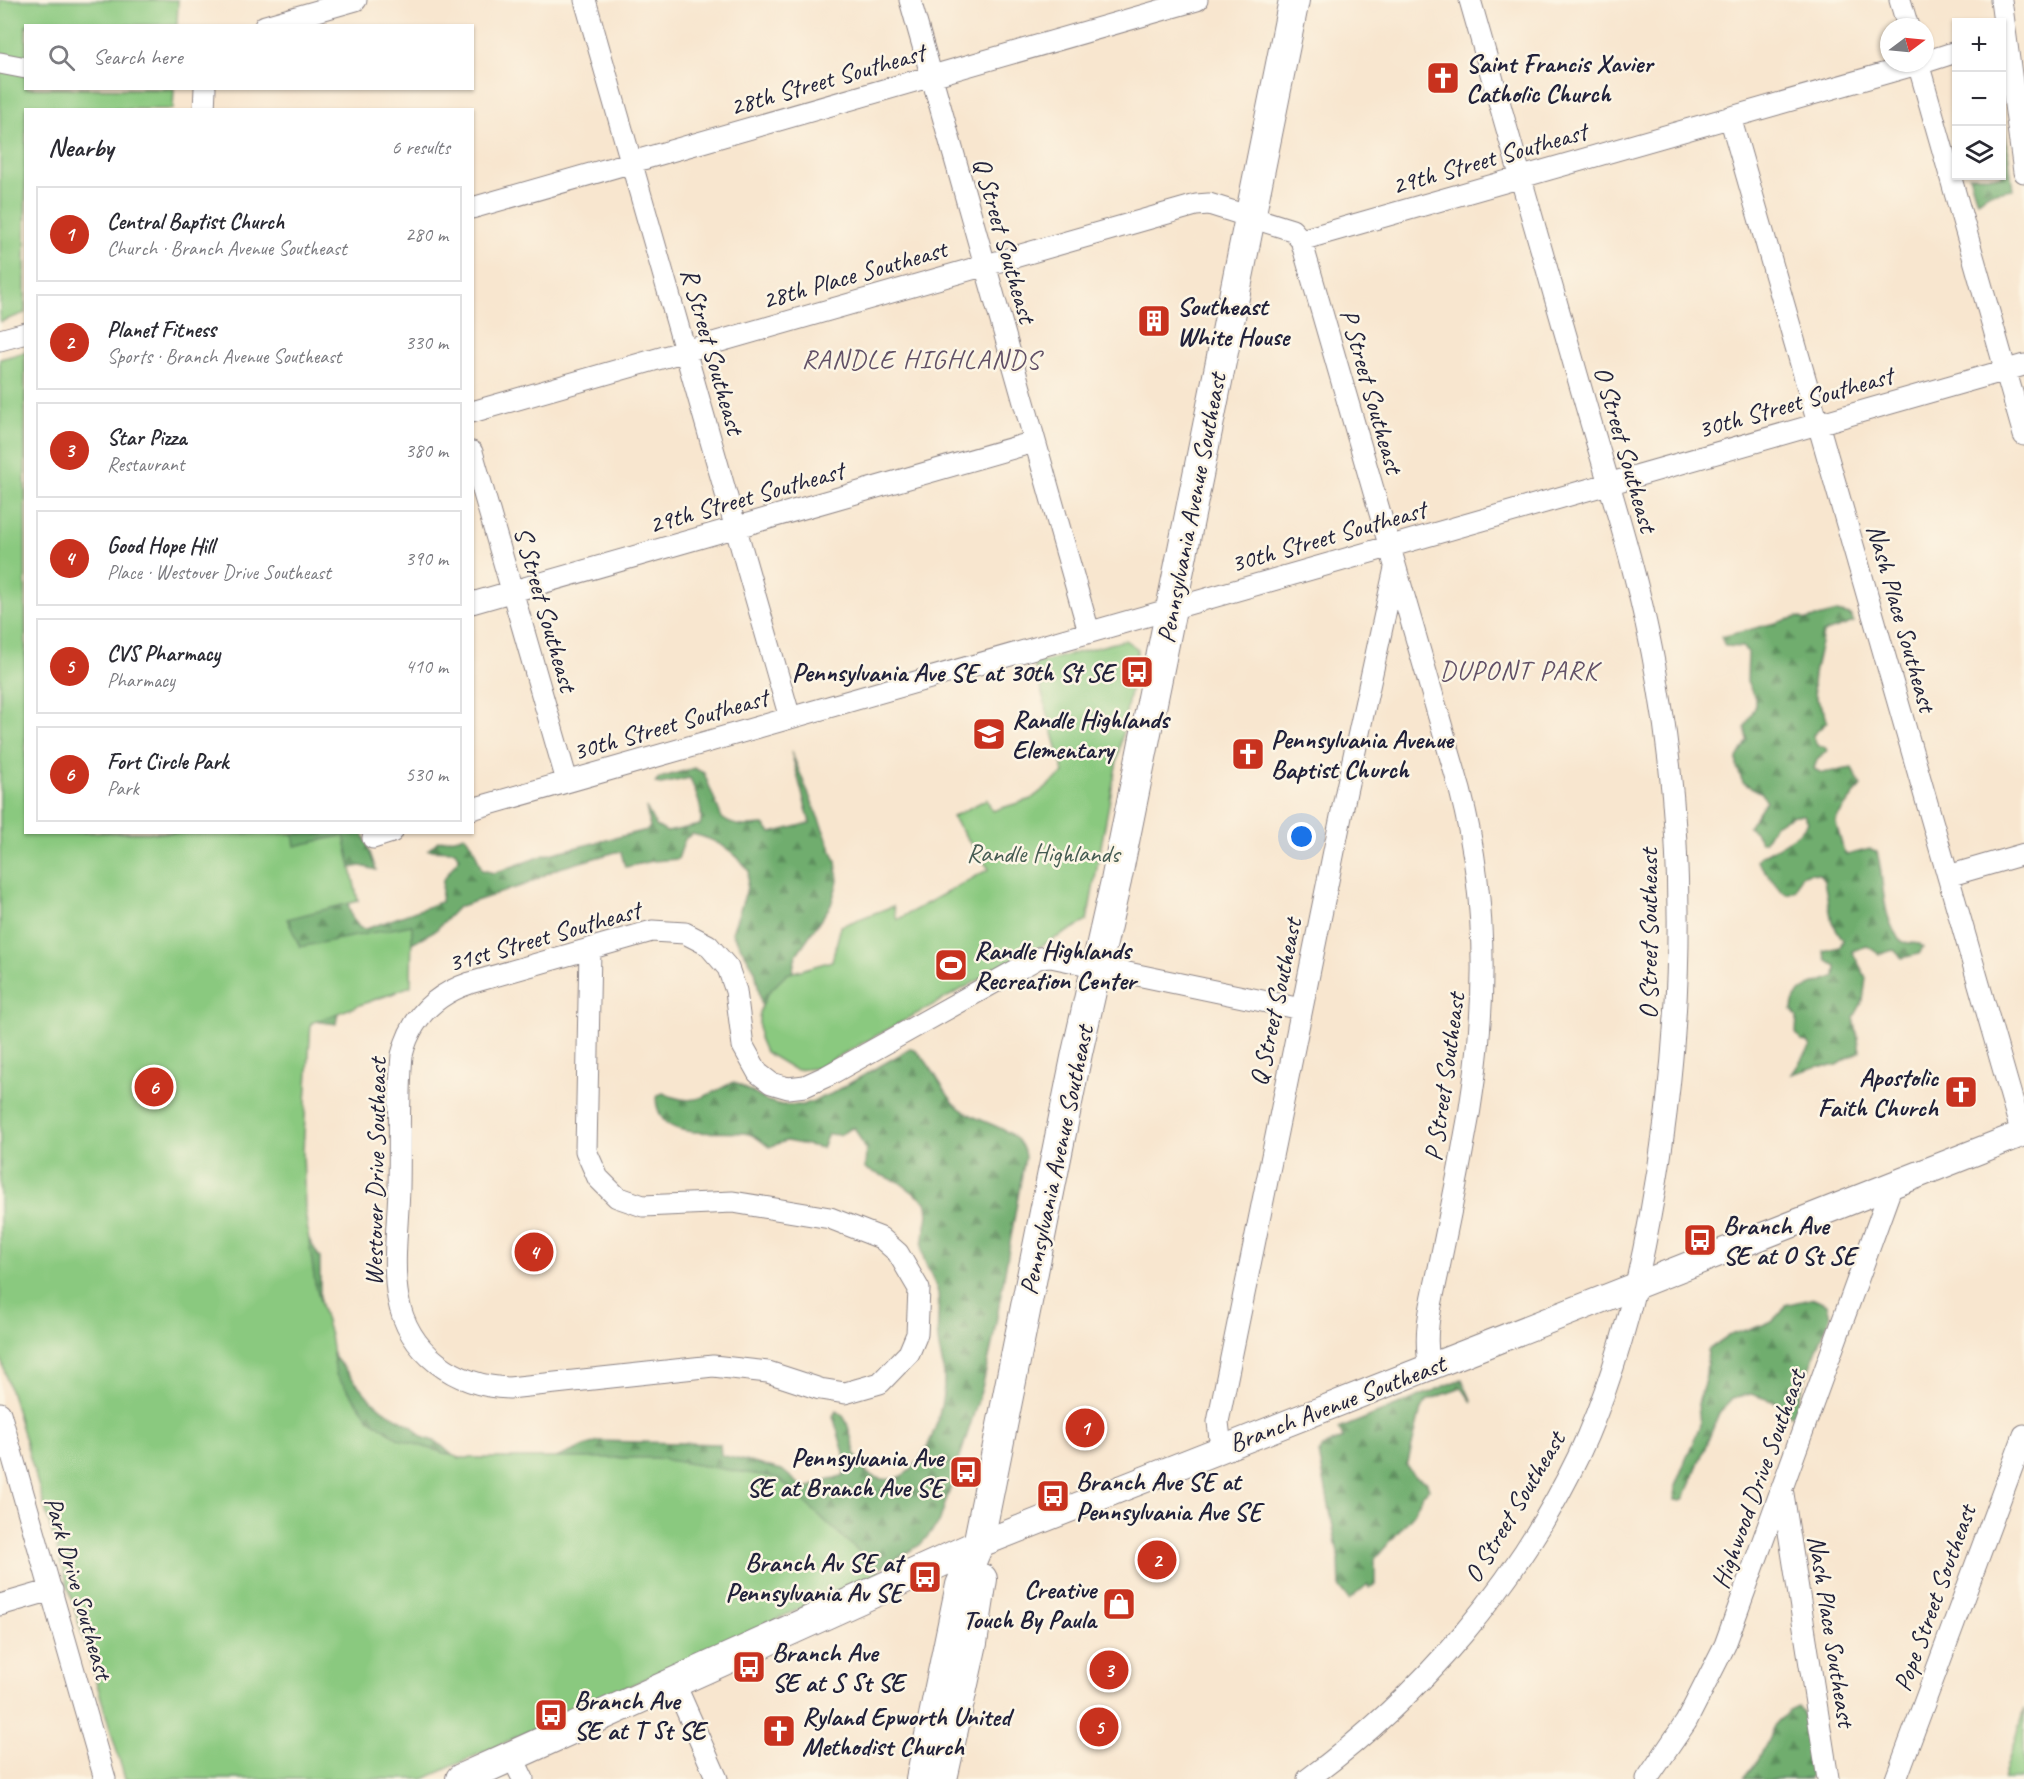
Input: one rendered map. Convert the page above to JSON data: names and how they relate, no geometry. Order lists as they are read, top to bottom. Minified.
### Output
{"streets":{"highway":["Pennsylvania Avenue Southeast","Branch Avenue Southeast"],"street":["28th Street Southeast","29th Street Southeast","Q Street Southeast","28th Place Southeast","R Street Southeast","P Street Southeast","30th Street Southeast","O Street Southeast","S Street Southeast","Nash Place Southeast","31st Street Southeast","Westover Drive Southeast","Highwood Drive Southeast","Park Drive Southeast","Pope Street Southeast"]},"crossings":[["28th Street Southeast","Q Street Southeast"],["28th Street Southeast","R Street Southeast"],["29th Street Southeast","Q Street Southeast"],["29th Street Southeast","R Street Southeast"],["29th Street Southeast","P Street Southeast"],["29th Street Southeast","O Street Southeast"],["29th Street Southeast","S Street Southeast"],["29th Street Southeast","Nash Place Southeast"],["Q Street Southeast","28th Place Southeast"],["Q Street Southeast","P Street Southeast"],["Q Street Southeast","30th Street Southeast"],["Q Street Southeast","31st Street Southeast"],["Q Street Southeast","Branch Avenue Southeast"],["28th Place Southeast","R Street Southeast"],["28th Place Southeast","Pennsylvania Avenue Southeast"],["R Street Southeast","30th Street Southeast"],["P Street Southeast","30th Street Southeast"],["P Street Southeast","Branch Avenue Southeast"],["30th Street Southeast","O Street Southeast"],["30th Street Southeast","Pennsylvania Avenue Southeast"],["30th Street Southeast","S Street Southeast"],["30th Street Southeast","Nash Place Southeast"],["O Street Southeast","Branch Avenue Southeast"],["Pennsylvania Avenue Southeast","31st Street Southeast"],["Pennsylvania Avenue Southeast","Branch Avenue Southeast"],["Nash Place Southeast","Branch Avenue Southeast"],["Nash Place Southeast","Highwood Drive Southeast"],["31st Street Southeast","Westover Drive Southeast"],["Branch Avenue Southeast","Highwood Drive Southeast"]],"districts":["RANDLE HIGHLANDS","DUPONT PARK"],"parks":["Randle Highlands"],"places":{"church":["Saint Francis Xavier Catholic Church","Pennsylvania Avenue Baptist Church","Apostolic Faith Church","Ryland Epworth United Methodist Church"],"building":["Southeast White House"],"bus stop":["Pennsylvania Ave SE at 30th St SE","Branch Ave SE at O St SE","Pennsylvania Ave SE at Branch Ave SE","Branch Ave SE at Pennsylvania Ave SE","Branch Av SE at Pennsylvania Av SE","Branch Ave SE at S St SE","Branch Ave SE at T St SE"],"school or university":["Randle Highlands Elementary"],"sports":["Randle Highlands Recreation Center"],"shop":["Creative Touch By Paula"]},"north":"right","page":{"map_buttons":["+","−"],"search":"Search here","heading":["Nearby","6 results"],"list":[{"mark":"1","name":"Central Baptist Church","note":"Church · Branch Avenue Southeast","value":"280 m"},{"mark":"2","name":"Planet Fitness","note":"Sports · Branch Avenue Southeast","value":"330 m"},{"mark":"3","name":"Star Pizza","note":"Restaurant","value":"380 m"},{"mark":"4","name":"Good Hope Hill","note":"Place · Westover Drive Southeast","value":"390 m"},{"mark":"5","name":"CVS Pharmacy","note":"Pharmacy","value":"410 m"},{"mark":"6","name":"Fort Circle Park","note":"Park","value":"530 m"}],"pins":["6","4","1","2","3","5"]}}
